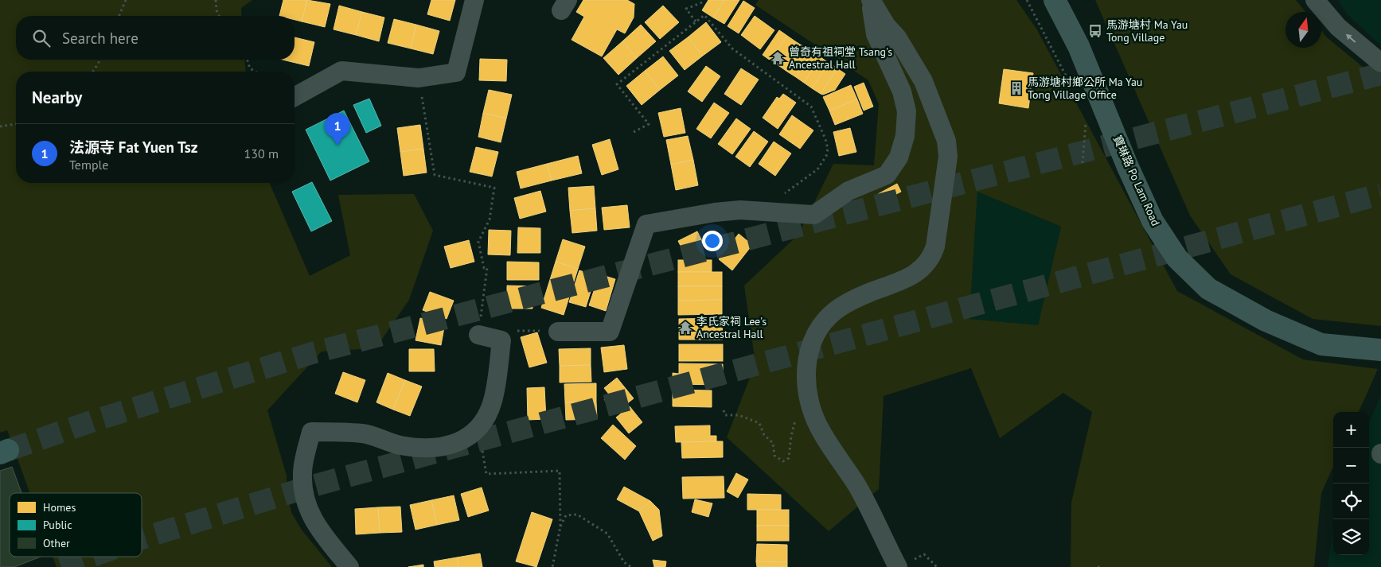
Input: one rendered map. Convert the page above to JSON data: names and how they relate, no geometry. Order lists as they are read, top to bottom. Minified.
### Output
{"streets":{"main road":["寶琳路 Po Lam Road"]},"places":{"bus stop":["馬游塘村 Ma Yau Tong Village"],"temple":["曾奇有祖祠堂 Tsang's Ancestral Hall","李氏家祠 Lee's Ancestral Hall"],"building":["馬游塘村鄉公所 Ma Yau Tong Village Office"]},"legend":["Homes","Public","Other"],"north":"top","page":{"search":"Search here","heading":"Nearby","pins":"1","list":[{"mark":"1","name":"法源寺 Fat Yuen Tsz","note":"Temple","value":"130 m"}],"map_buttons":["+","−"]}}
